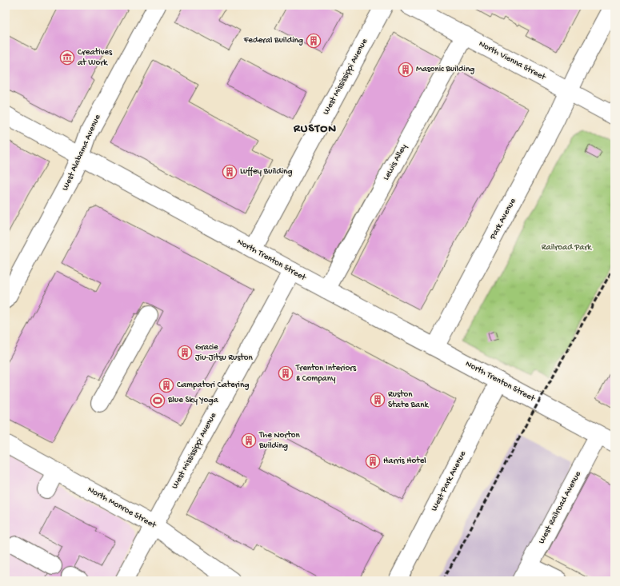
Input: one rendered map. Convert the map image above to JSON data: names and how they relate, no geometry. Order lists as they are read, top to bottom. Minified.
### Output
{"streets":{"main road":["North Vienna Street","West Mississippi Avenue","West Alabama Avenue","Lewis Alley","Park Avenue","North Trenton Street","West Park Avenue","North Monroe Street","West Railroad Avenue"]},"crossings":[["North Vienna Street","Lewis Alley"],["North Vienna Street","Park Avenue"],["West Mississippi Avenue","North Trenton Street"],["West Mississippi Avenue","North Monroe Street"],["West Alabama Avenue","North Trenton Street"],["Lewis Alley","North Trenton Street"],["Park Avenue","North Trenton Street"],["North Trenton Street","West Park Avenue"],["North Trenton Street","West Railroad Avenue"]],"districts":["RUSTON"],"parks":["Railroad Park"],"places":{"building":["Federal Building","Masonic Building","Luffey Building","Gracie Jiu-Jitsu Ruston","Trenton Interiors & Company","Campatori Catering","Ruston State Bank","The Norton Building","Harris Hotel"],"museum":["Creatives at Work"],"sports":["Blue Sky Yoga"]}}
